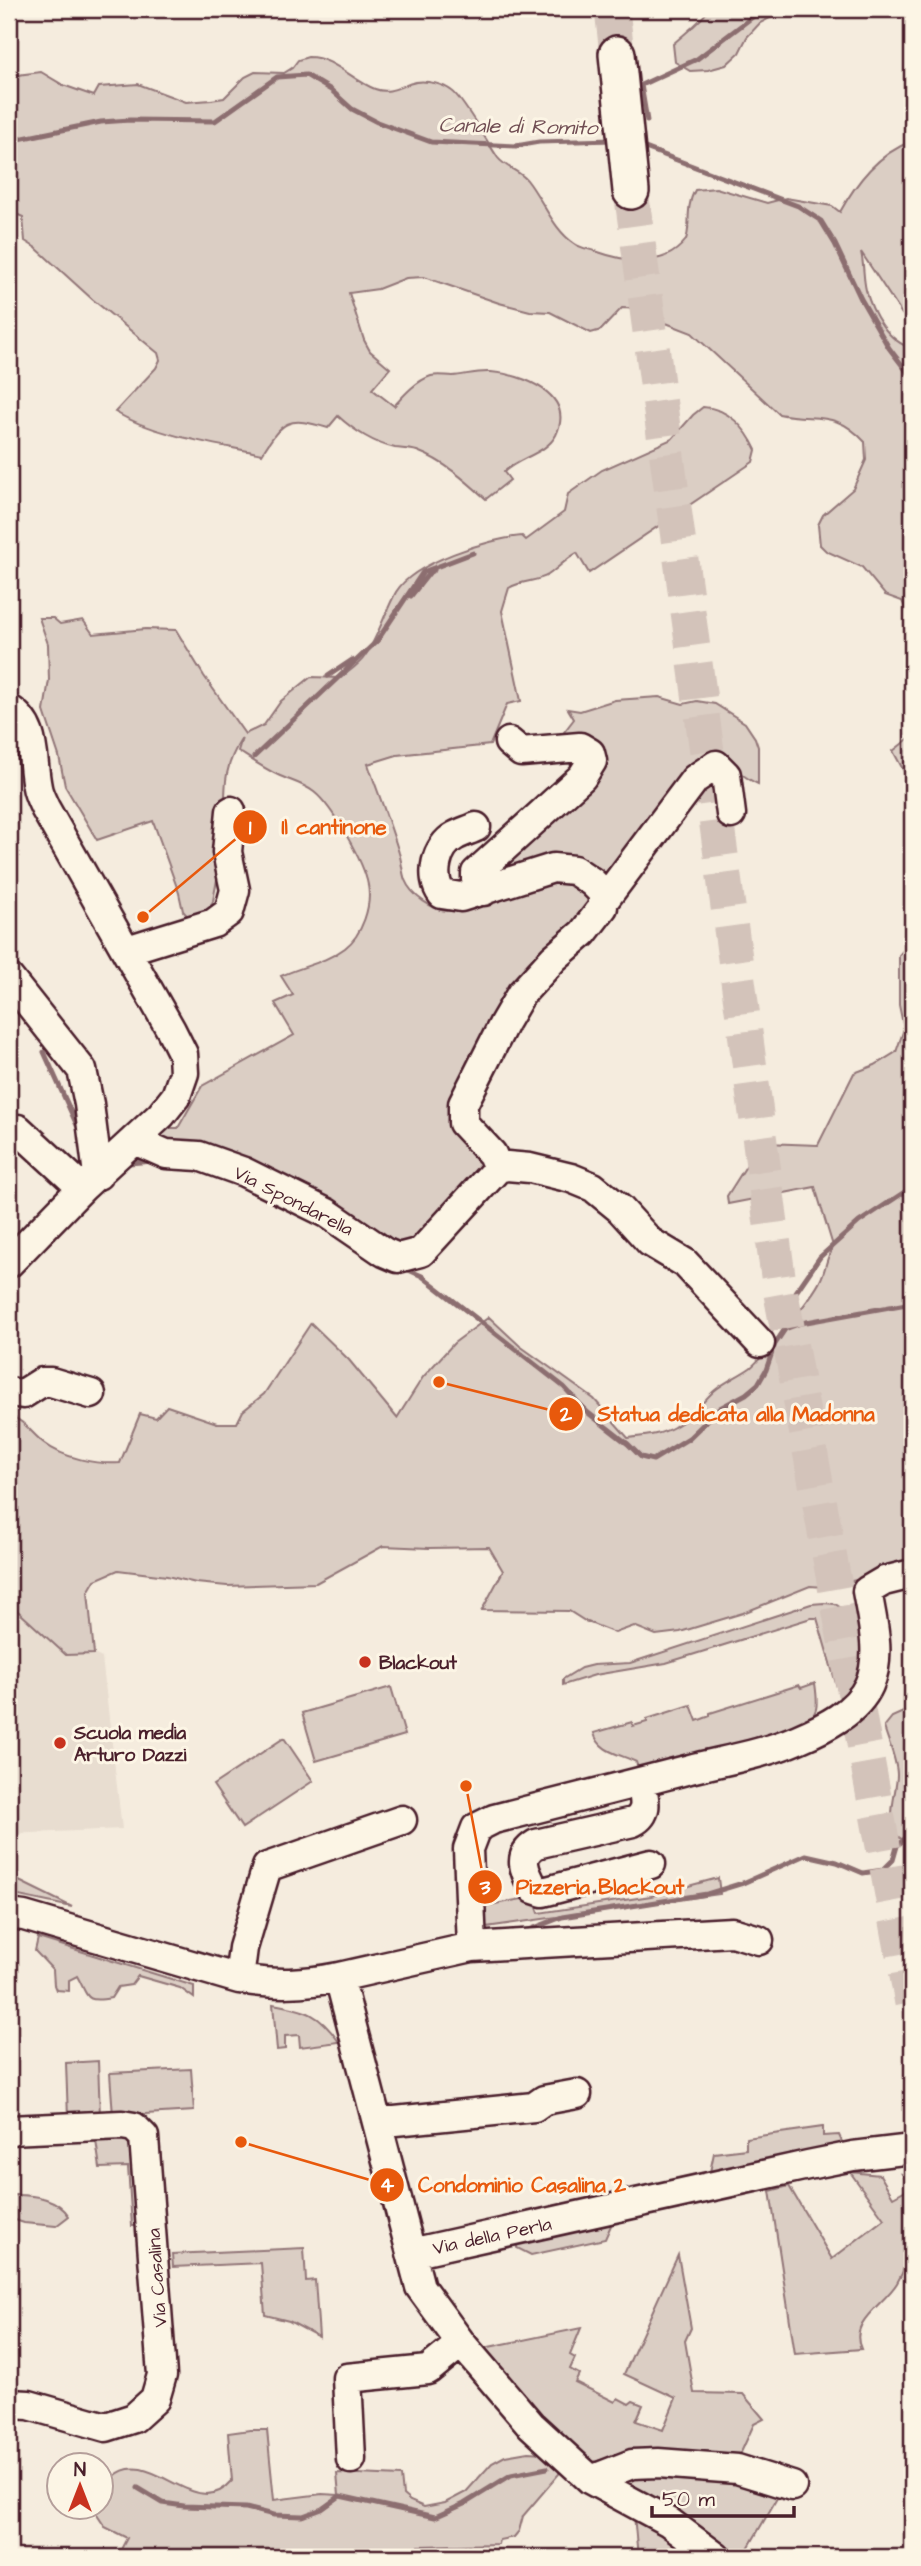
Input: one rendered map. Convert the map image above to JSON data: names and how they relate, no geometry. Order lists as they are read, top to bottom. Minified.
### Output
{"streets":{"street":["Via Spondarella","Via della Perla","Via Casalina"]},"water":["Canale di Romito"],"places":["Il cantinone","Statua dedicata alla Madonna","Blackout","Scuola media Arturo Dazzi","Pizzeria Blackout","Condominio Casalina 2"],"scale_bar":"50 m","north":"top"}
